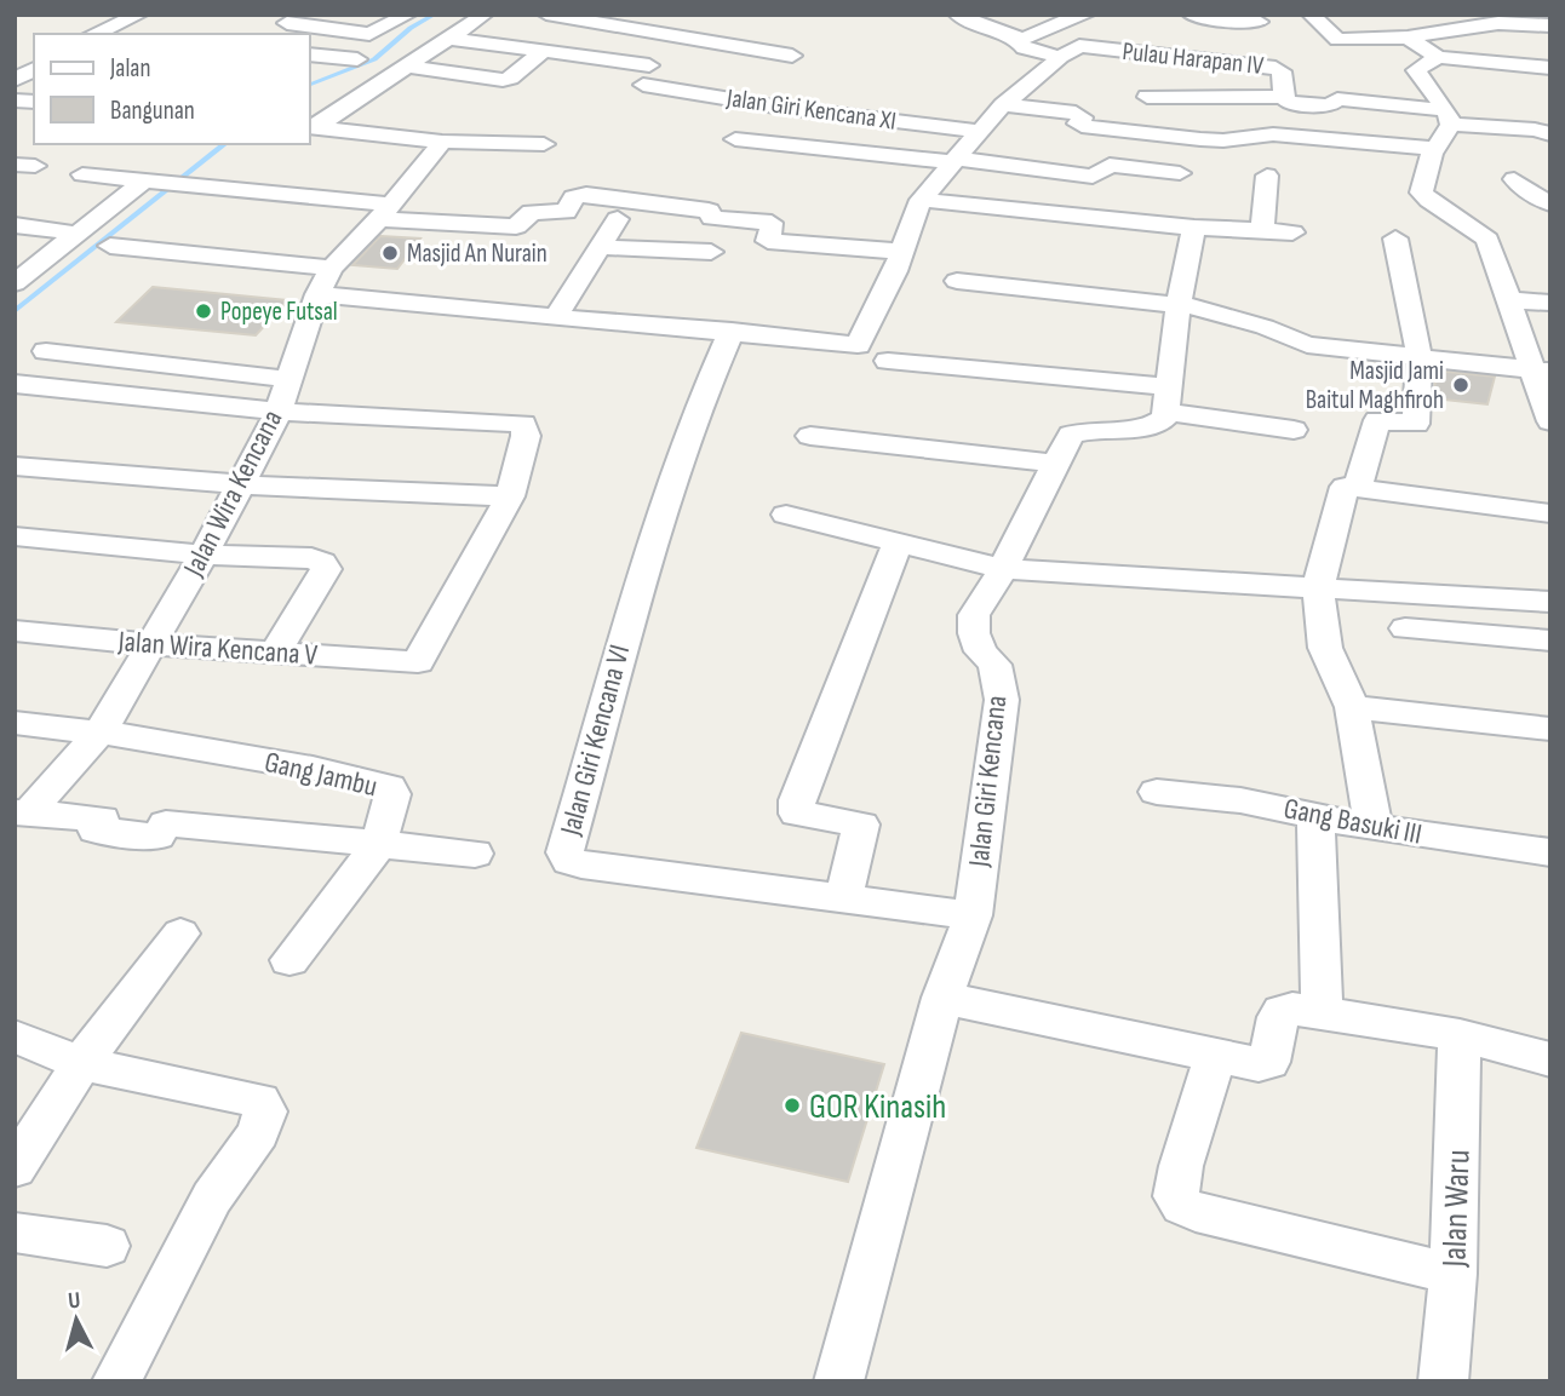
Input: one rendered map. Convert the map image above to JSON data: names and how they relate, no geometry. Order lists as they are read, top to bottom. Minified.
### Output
{"streets":{"street":["Pulau Harapan IV","Jalan Giri Kencana XI","Jalan Wira Kencana","Jalan Wira Kencana V","Jalan Giri Kencana VI","Gang Jambu","Jalan Giri Kencana","Gang Basuki III","Jalan Waru"]},"crossings":[["Jalan Wira Kencana","Jalan Wira Kencana V"],["Jalan Wira Kencana","Gang Jambu"],["Jalan Giri Kencana VI","Jalan Giri Kencana"]],"places":["Masjid An Nurain","Popeye Futsal","Masjid Jami Baitul Maghfiroh","GOR Kinasih"],"legend":["Jalan","Bangunan"],"north":"top"}
